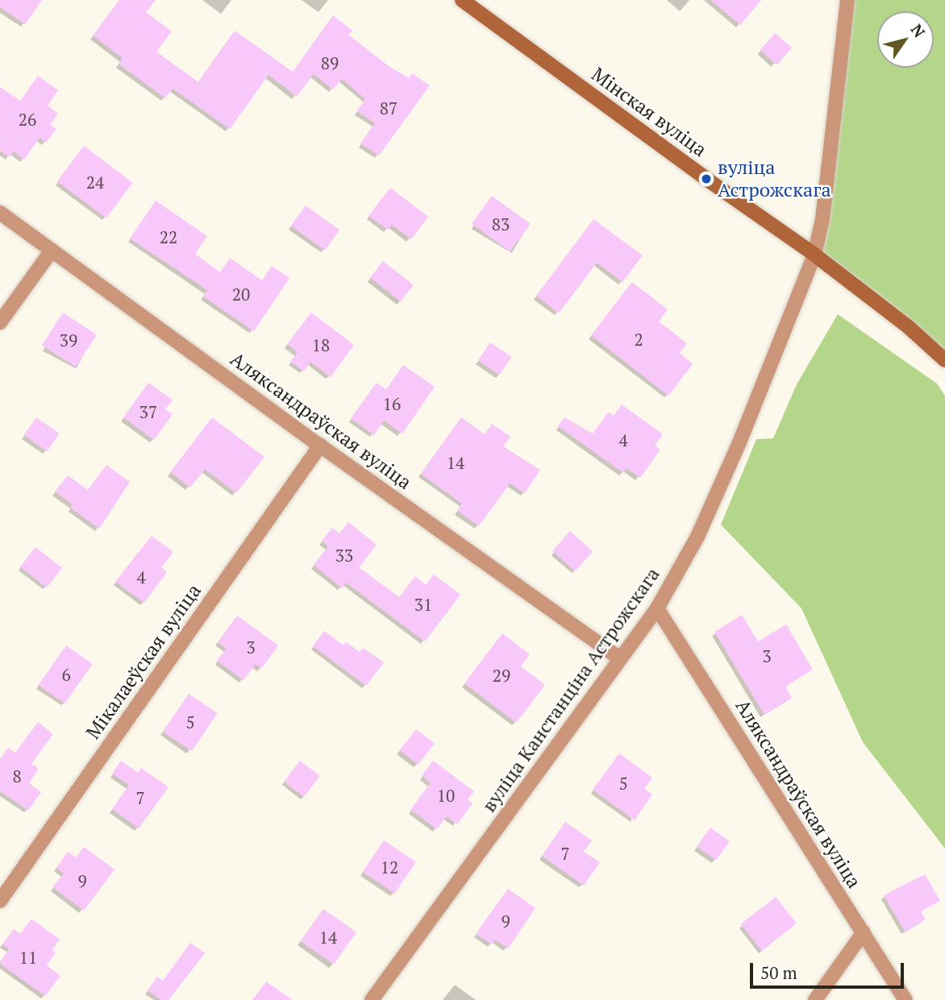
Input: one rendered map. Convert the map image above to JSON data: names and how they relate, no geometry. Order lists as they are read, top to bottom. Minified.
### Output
{"streets":{"main road":["Мінская вуліца"],"street":["Аляксандраўская вуліца","Мікалаеўская вуліца","вуліца Канстанціна Астрожскага"]},"crossings":[["Мінская вуліца","вуліца Канстанціна Астрожскага"],["Аляксандраўская вуліца","Мікалаеўская вуліца"],["Аляксандраўская вуліца","вуліца Канстанціна Астрожскага"]],"places":["вуліца Астрожскага"],"house_numbers":["89","87","26","24","83","22","20","2","39","18","16","37","4","14","33","4","31","3","3","6","29","5","8","5","10","7","7","12","9","9","14","11"],"scale_bar":"50 m","north":"top right"}
